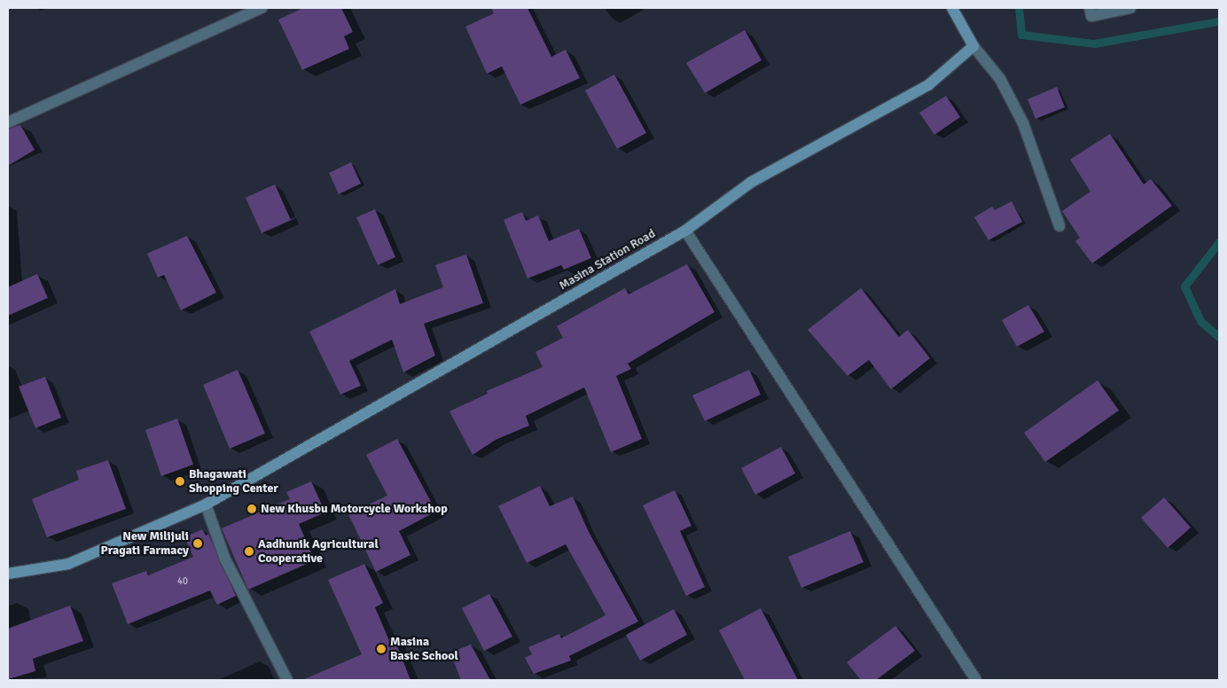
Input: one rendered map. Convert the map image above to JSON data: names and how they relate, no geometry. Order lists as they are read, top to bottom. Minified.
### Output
{"streets":{"street":["Masina Station Road"]},"places":["Bhagawati Shopping Center","New Khusbu Motorcycle Workshop","New Milijuli Pragati Farmacy","Aadhunik Agricultural Cooperative","Masina Basic School"],"house_numbers":["40"]}
